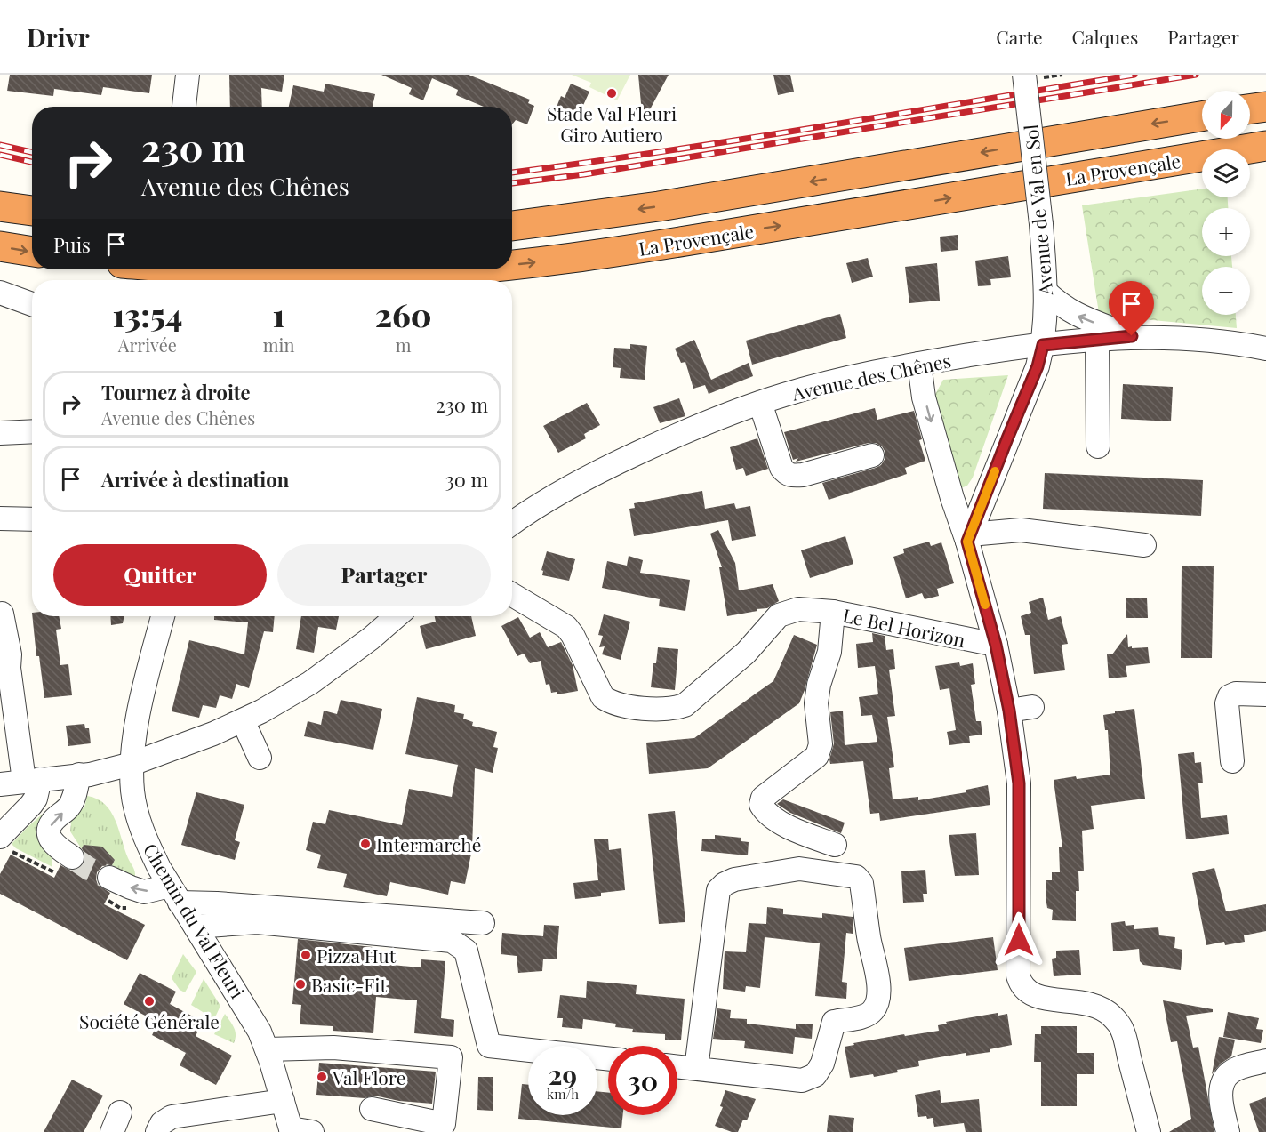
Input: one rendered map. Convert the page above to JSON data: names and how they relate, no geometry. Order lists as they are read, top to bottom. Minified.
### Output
{"streets":{"highway":["La Provençale"],"street":["Avenue de Val en Sol","Avenue des Chênes","Le Bel Horizon","Chemin du Val Fleuri"]},"crossings":[["Avenue de Val en Sol","Avenue des Chênes"]],"places":["Stade Val Fleuri Giro Autiero","Intermarché","Pizza Hut","Basic-Fit","Société Générale","Val Flore"],"north":"bottom","page":{"header":"Drivr","nav":["Carte","Calques","Partager"],"map_buttons":["+","−"],"turn":["230 m","Avenue des Chênes"],"then":"Puis","eta":["13:54","Arrivée","1","min","260","m"],"list":[{"name":"Tournez à droite","note":"Avenue des Chênes","value":"230 m"},{"name":"Arrivée à destination","value":"30 m"}],"buttons":["Quitter","Partager"],"speed":"29 km/h","limit":"30"}}
